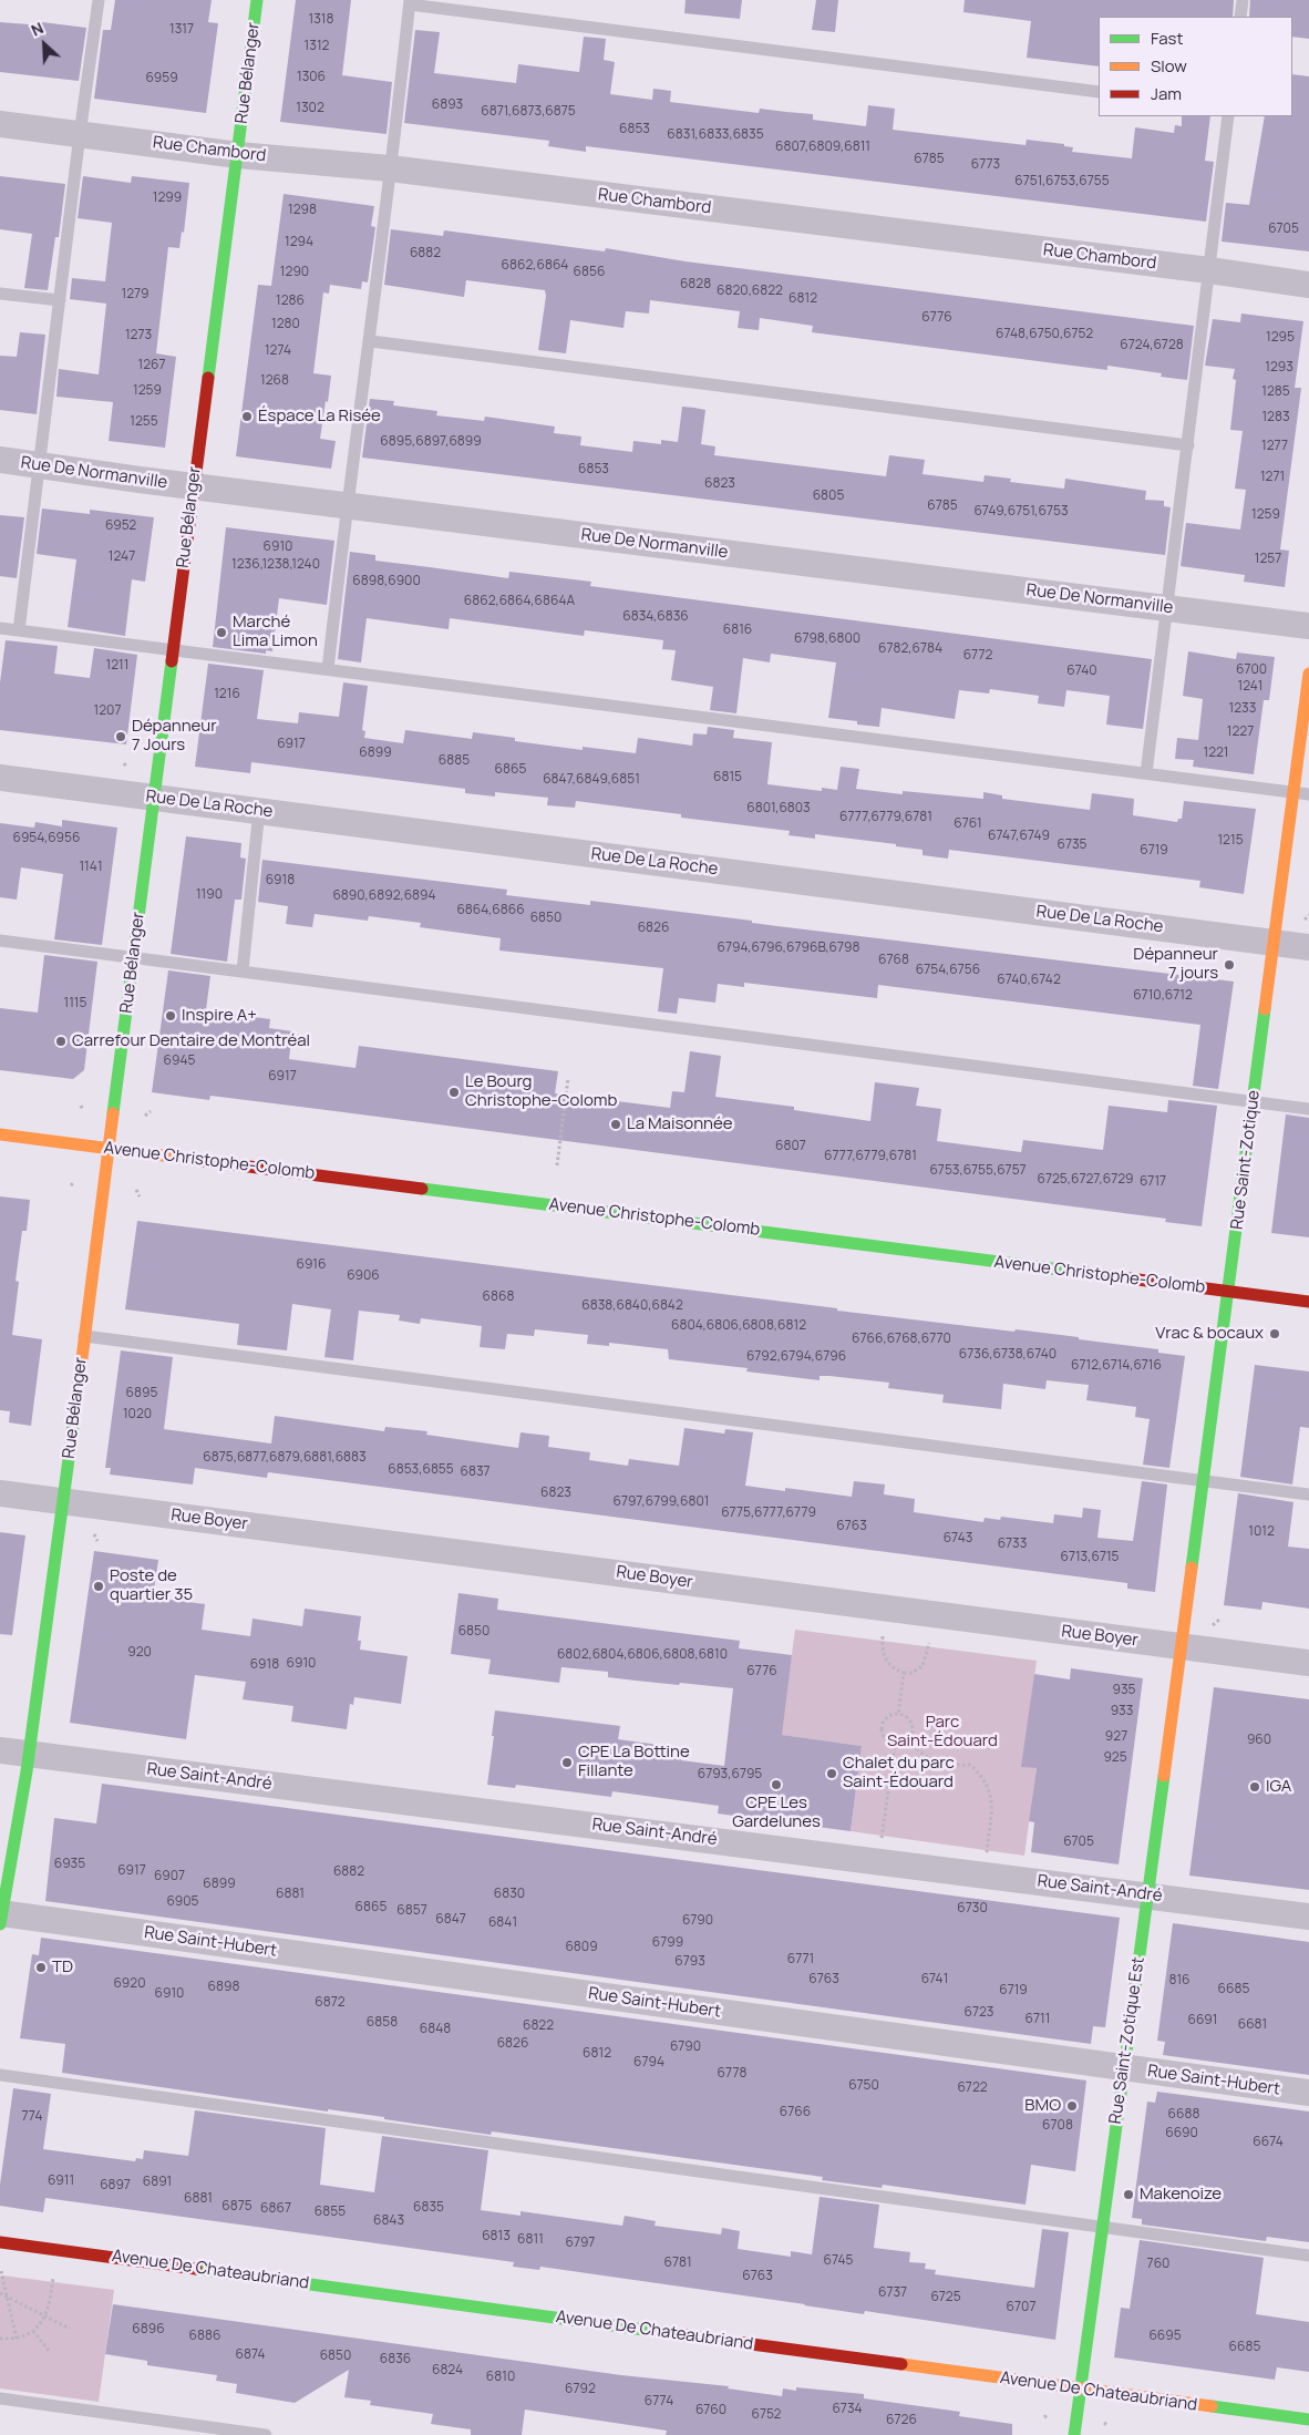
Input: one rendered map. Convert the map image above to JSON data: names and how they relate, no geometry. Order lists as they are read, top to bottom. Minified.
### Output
{"streets":{"street":["Rue Bélanger","Rue Chambord","Rue De Normanville","Rue De La Roche","Rue Saint-Zotique","Avenue Christophe-Colomb","Rue Boyer","Rue Saint-André","Rue Saint-Hubert","Rue Saint-Zotique Est","Avenue De Chateaubriand"]},"crossings":[["Rue Bélanger","Rue Chambord"],["Rue Bélanger","Rue De Normanville"],["Rue Bélanger","Rue De La Roche"],["Rue Bélanger","Avenue Christophe-Colomb"],["Rue Bélanger","Rue Boyer"],["Rue Bélanger","Rue Saint-André"],["Rue Bélanger","Rue Saint-Hubert"],["Rue De La Roche","Rue Saint-Zotique"],["Rue Saint-Zotique","Avenue Christophe-Colomb"],["Rue Saint-Zotique","Rue Boyer"],["Rue Saint-Zotique","Rue Saint-Zotique Est"],["Rue Boyer","Rue Saint-Zotique Est"],["Rue Saint-André","Rue Saint-Zotique Est"],["Rue Saint-Hubert","Rue Saint-Zotique Est"],["Rue Saint-Zotique Est","Avenue De Chateaubriand"]],"parks":["Parc Saint-Édouard"],"places":["Éspace La Risée","Marché Lima Limon","Dépanneur 7 Jours","Dépanneur 7 jours","Inspire A+","Carrefour Dentaire de Montréal","Le Bourg Christophe-Colomb","La Maisonnée","Vrac & bocaux","Poste de quartier 35","CPE La Bottine Fillante","Chalet du parc Saint-Édouard","CPE Les Gardelunes","IGA","TD","BMO","Makenoize"],"house_numbers":["1318","1317","1312","1306","6959","6893","1302","6871,6873,6875","6853","6831,6833,6835","6807,6809,6811","6785","6773","6751,6753,6755","1299","1298","6705","1294","6882","6862,6864","1290","6856","6828","6820,6822","1279","6812","1286","6776","1280","6748,6750,6752","1273","1295","6724,6728","1274","1267","1293","1268","1259","1285","1283","1255","6895,6897,6899","1277","6853","1271","6823","6805","6785","6749,6751,6753","1259","6952","6910","1247","1257","1236,1238,1240","6898,6900","6862,6864,6864A","6834,6836","6816","6798,6800","6782,6784","6772","1211","6700","6740","1241","1216","1233","1207","1227","6917","6899","1221","6885","6865","6815","6847,6849,6851","6801,6803","6777,6779,6781","6761","6747,6749","6954,6956","1215","6735","6719","1141","6918","1190","6890,6892,6894","6864,6866","6850","6826","6794,6796,6796B,6798","6768","6754,6756","6740,6742","6710,6712","1115","6945","6917","6807","6777,6779,6781","6753,6755,6757","6725,6727,6729","6717","6916","6906","6868","6838,6840,6842","6804,6806,6808,6812","6766,6768,6770","6736,6738,6740","6792,6794,6796","6712,6714,6716","6895","1020","6875,6877,6879,6881,6883","6853,6855","6837","6823","6797,6799,6801","6775,6777,6779","6763","1012","6743","6733","6713,6715","6850","920","6802,6804,6806,6808,6810","6910","6918","6776","935","933","927","960","925","6793,6795","6705","6935","6917","6882","6907","6899","6881","6830","6905","6865","6730","6857","6847","6790","6841","6799","6809","6771","6793","6763","6741","816","6920","6898","6685","6719","6910","6872","6723","6711","6691","6858","6681","6822","6848","6826","6790","6812","6794","6778","6750","6722","6766","6688","774","6708","6690","6674","6911","6891","6897","6881","6875","6835","6867","6855","6843","6813","6811","6797","6745","6781","760","6763","6737","6725","6707","6896","6886","6695","6685","6874","6850","6836","6824","6810","6792","6774","6734","6760","6752","6726"],"legend":["Fast","Slow","Jam"],"north":"top left"}
